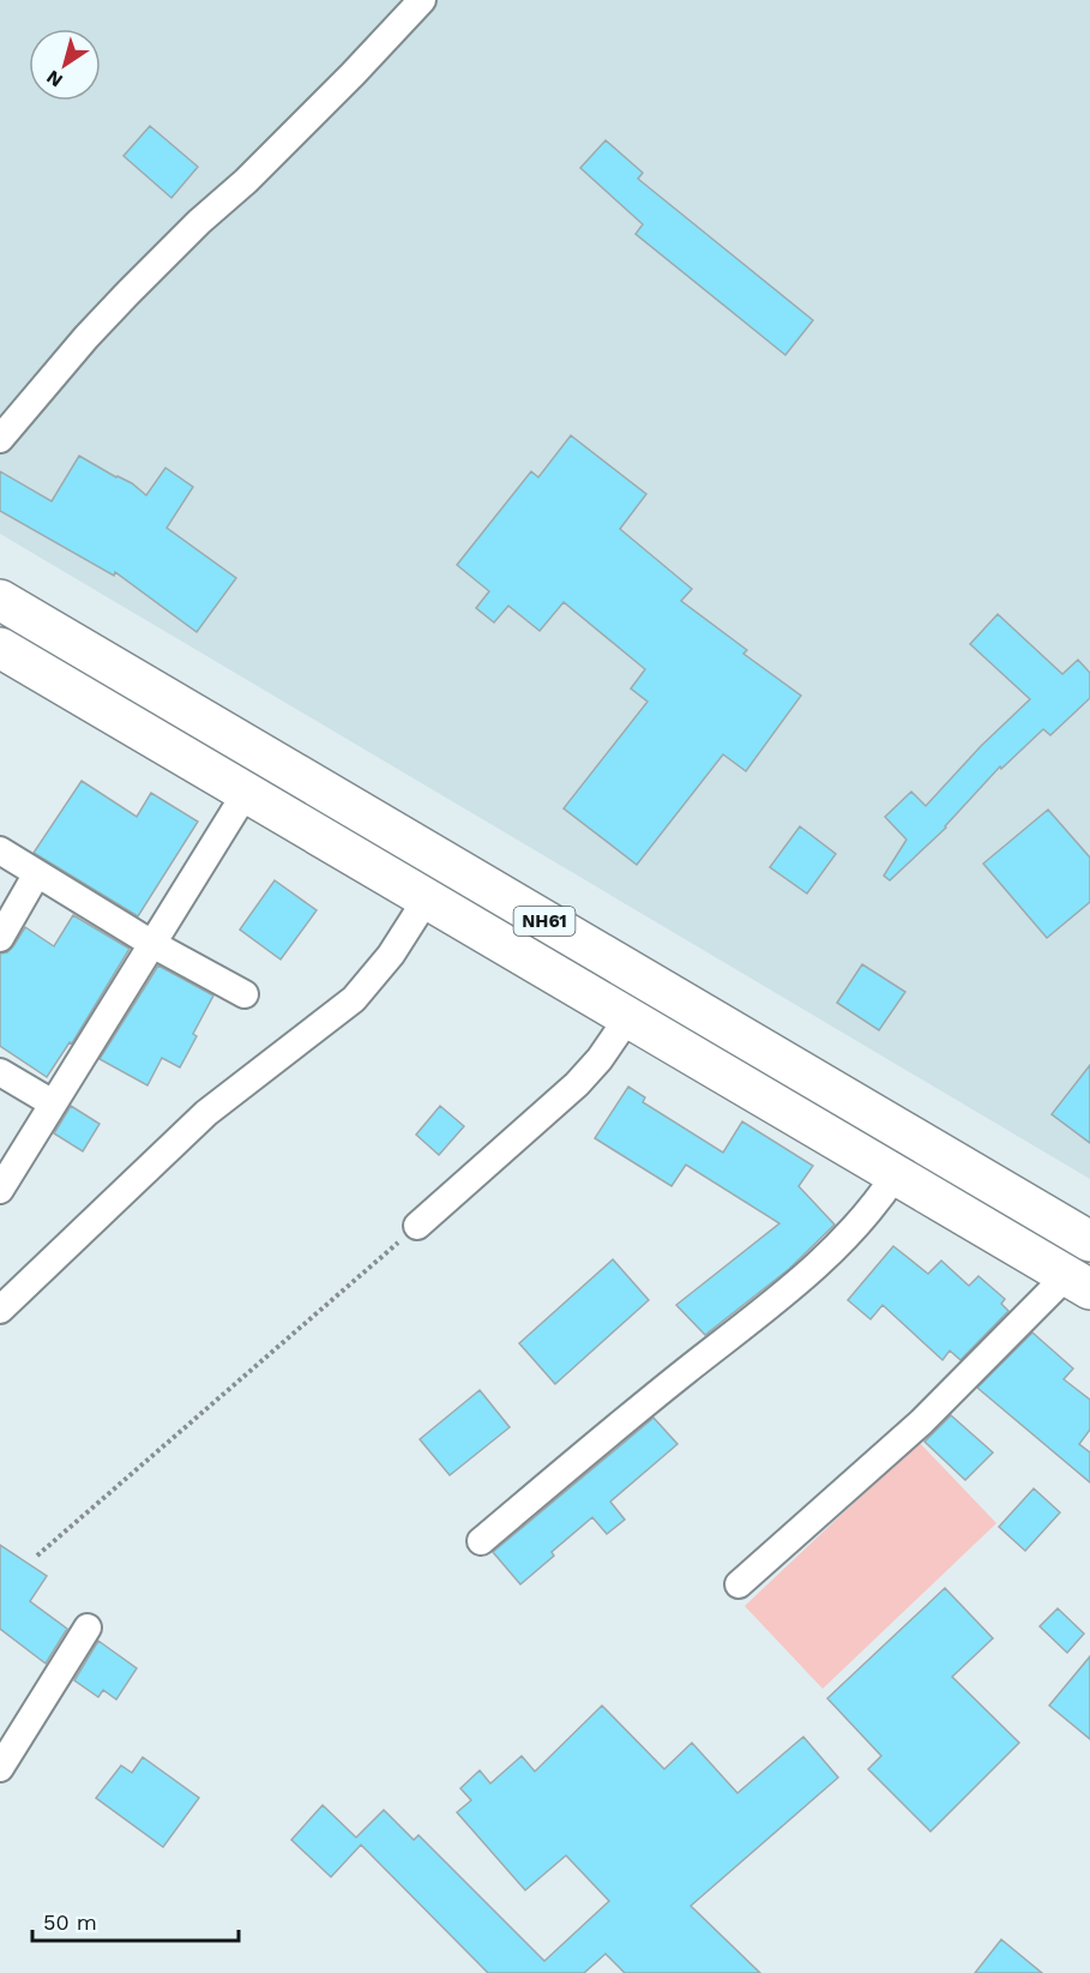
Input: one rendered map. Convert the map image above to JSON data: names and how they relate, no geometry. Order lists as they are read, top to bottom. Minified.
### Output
{"streets":{"highway":["NH61"]},"scale_bar":"50 m","north":"bottom left"}
